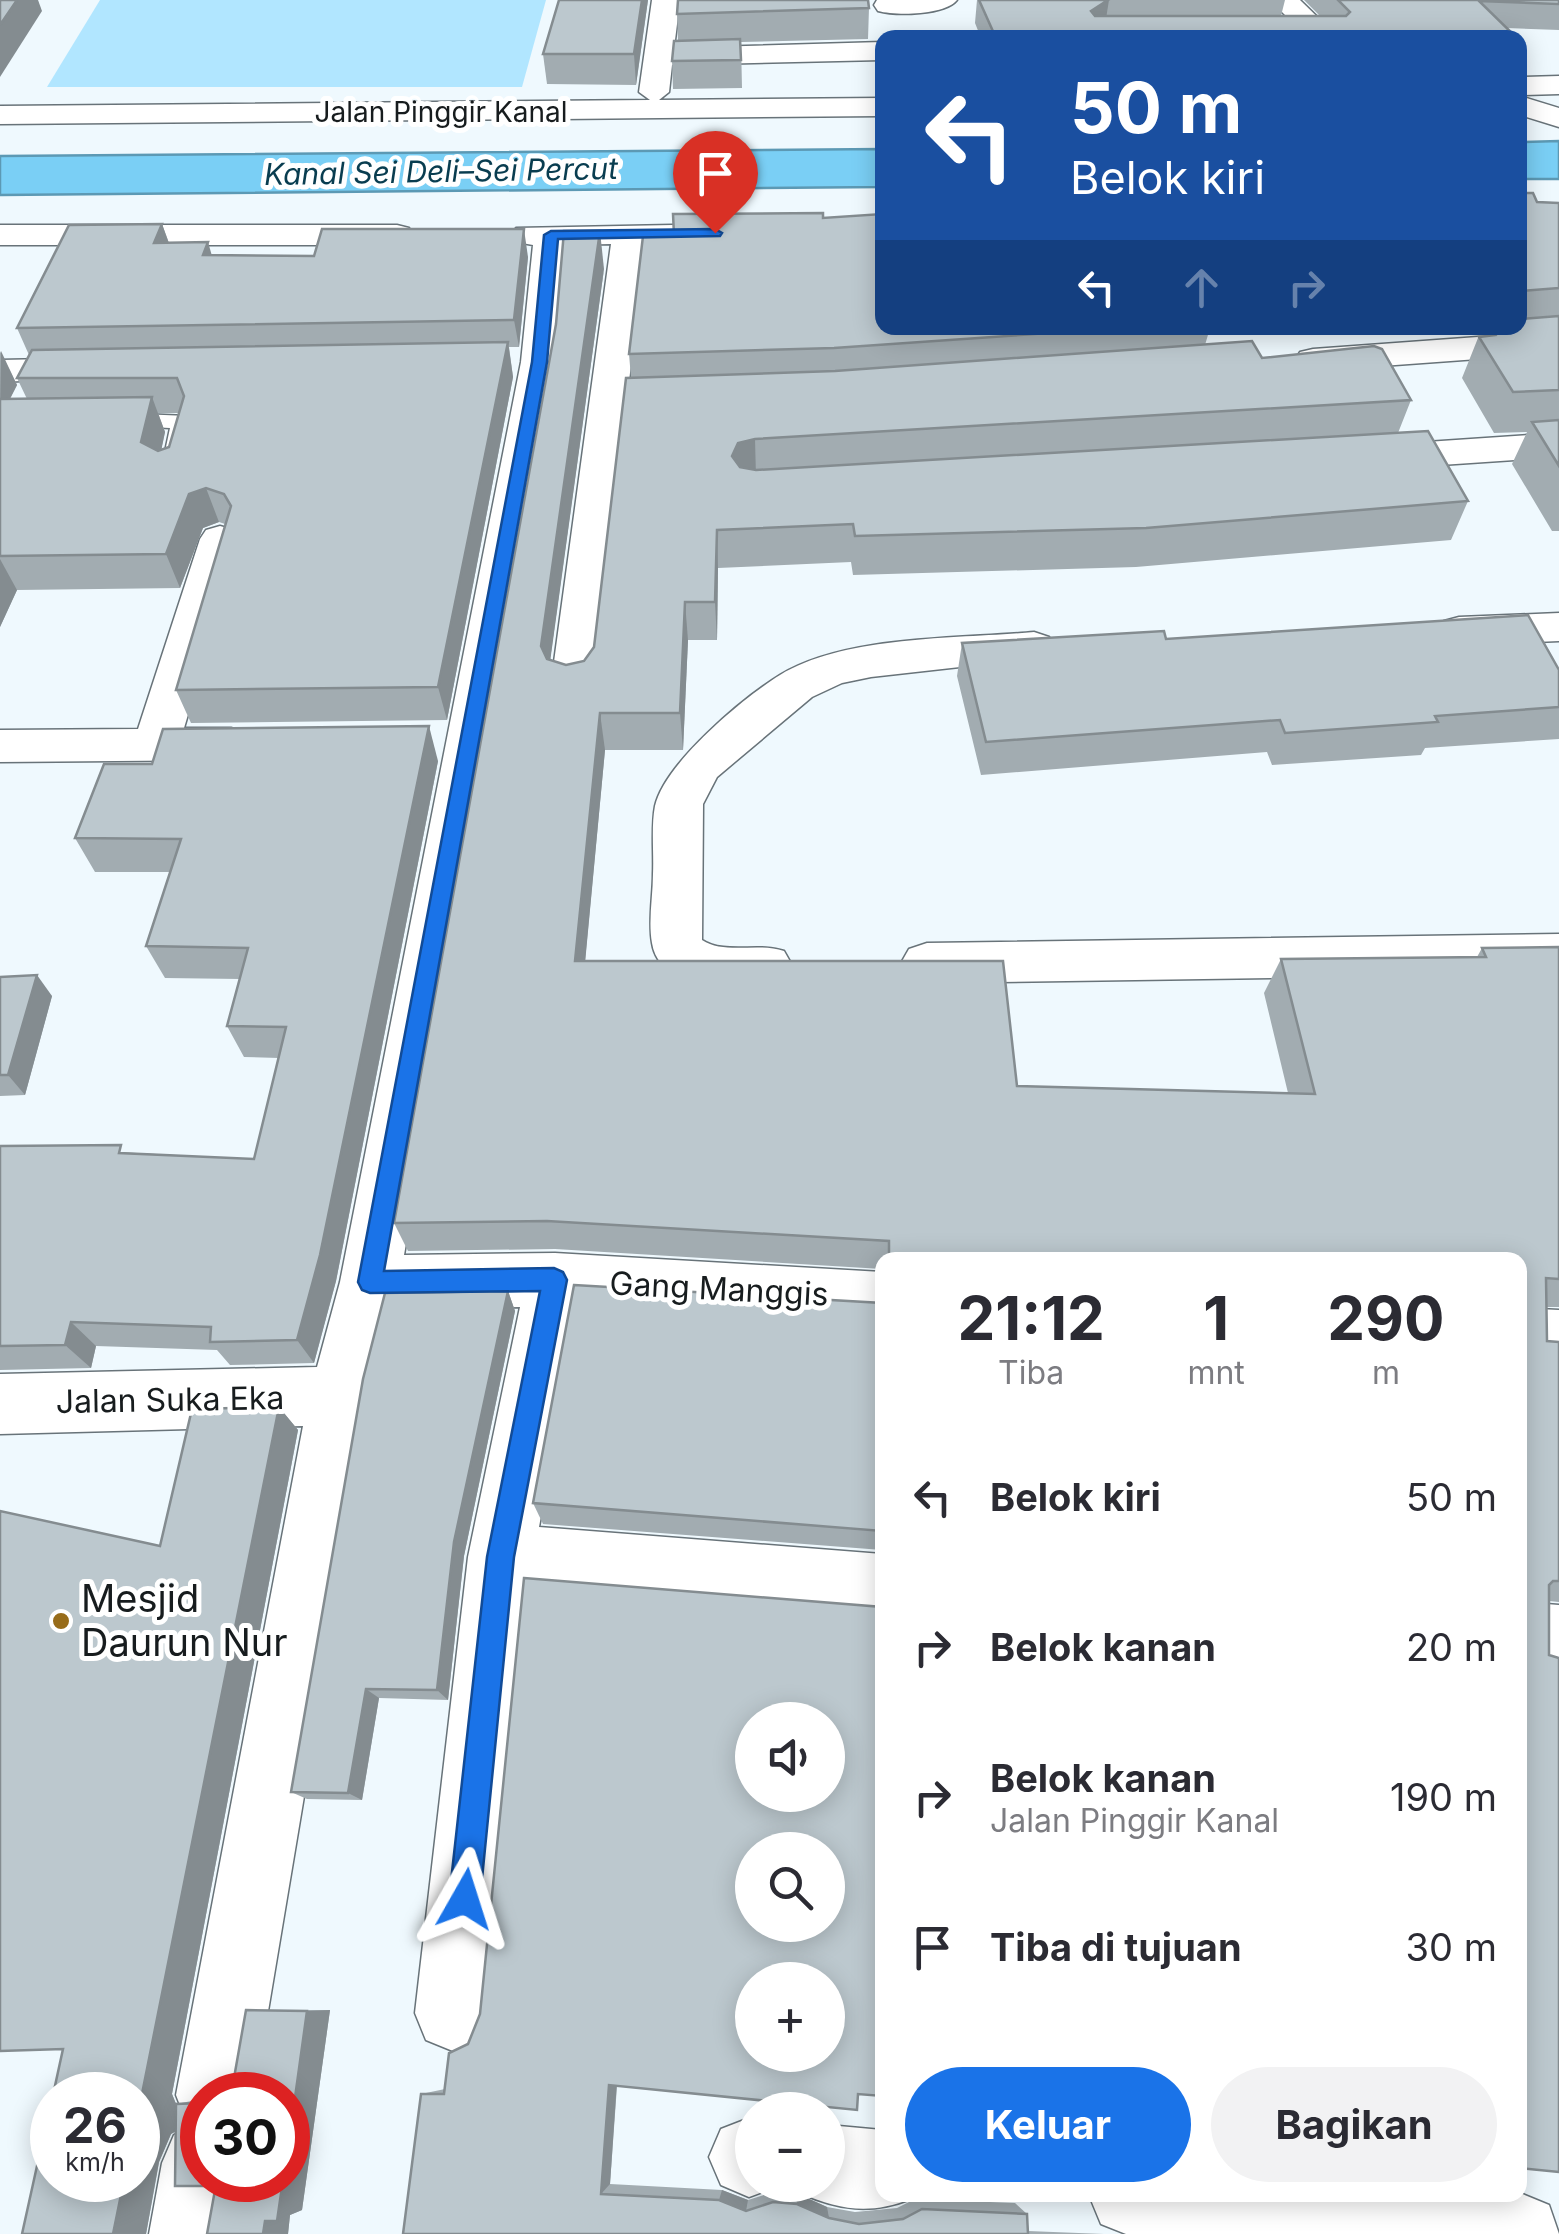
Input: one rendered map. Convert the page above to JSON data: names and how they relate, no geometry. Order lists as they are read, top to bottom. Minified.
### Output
{"streets":{"street":["Jalan Pinggir Kanal","Gang Manggis","Jalan Suka Eka"]},"water":["Kanal Sei Deli–Sei Percut"],"places":["Mesjid Daurun Nur"],"page":{"turn":["50 m","Belok kiri"],"eta":["21:12","Tiba","1","mnt","290","m"],"list":[{"name":"Belok kiri","value":"50 m"},{"name":"Belok kanan","value":"20 m"},{"name":"Belok kanan","note":"Jalan Pinggir Kanal","value":"190 m"},{"name":"Tiba di tujuan","value":"30 m"}],"map_buttons":["+","−"],"buttons":["Keluar","Bagikan"],"speed":"26 km/h","limit":"30"}}
